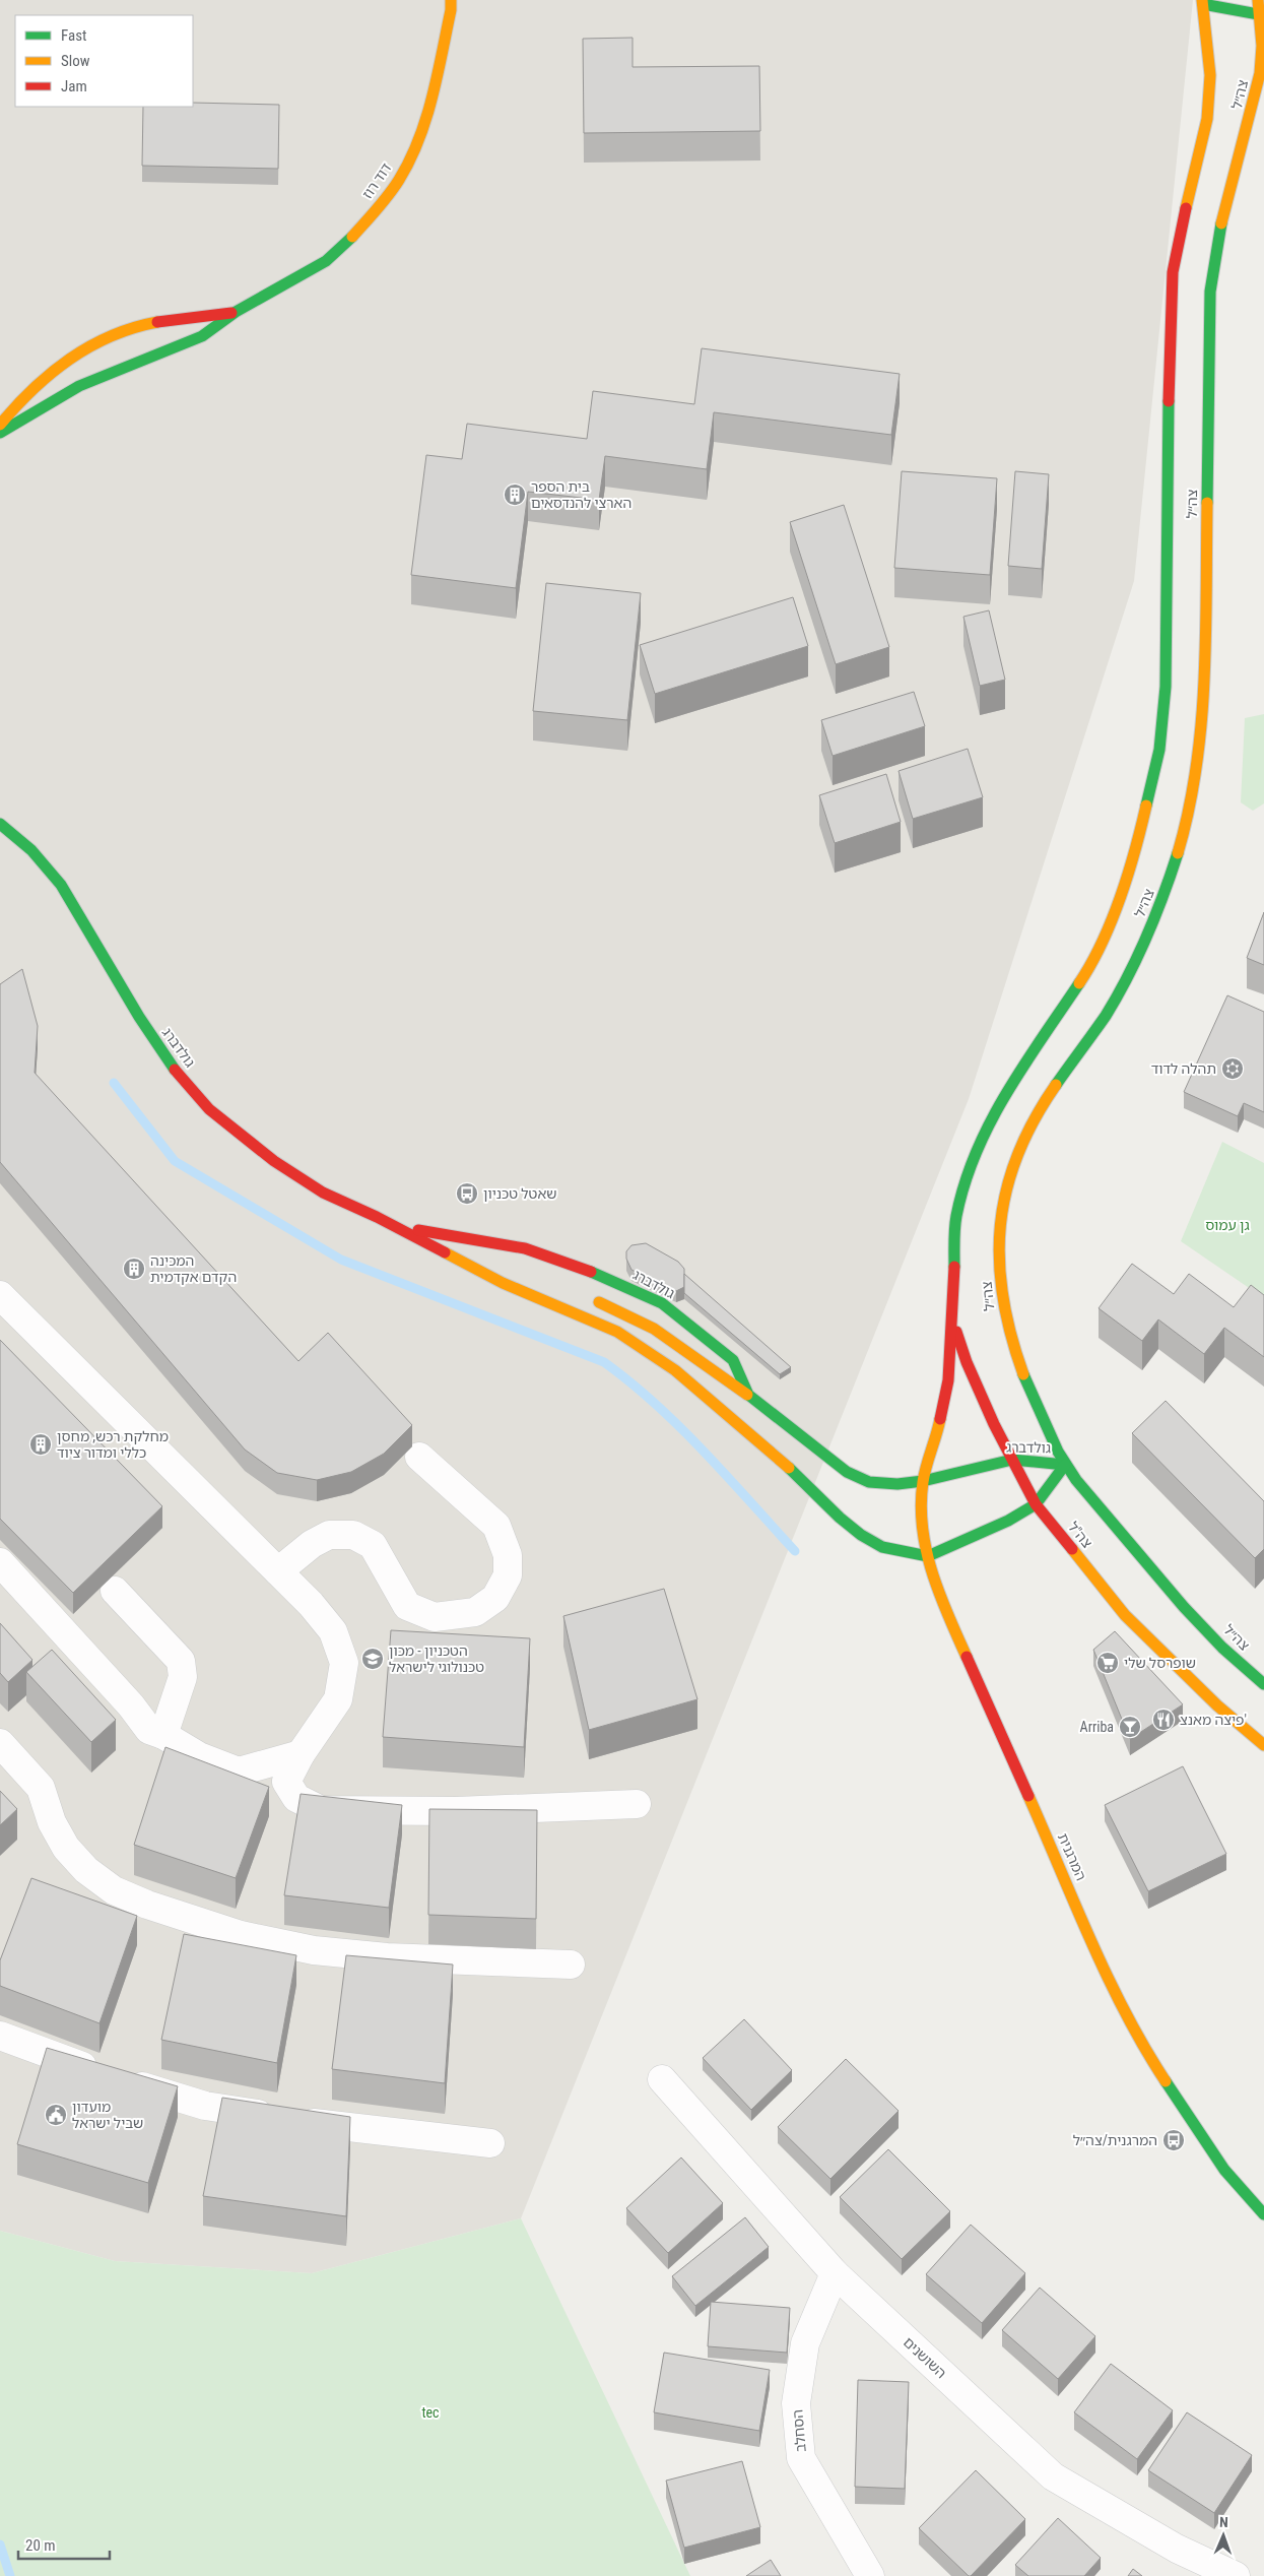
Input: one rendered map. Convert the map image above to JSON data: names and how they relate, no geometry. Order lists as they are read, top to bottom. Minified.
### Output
{"streets":{"street":["צה״ל","דוד רוז","גולדברג","צה\"ל","המרגנית","השושנים","הסחלב"]},"crossings":[["צה״ל","גולדברג"],["צה״ל","צה\"ל"],["צה״ל","המרגנית"],["גולדברג","צה\"ל"],["גולדברג","המרגנית"],["צה\"ל","המרגנית"],["השושנים","הסחלב"]],"parks":["גן עמוס","tec"],"places":{"building":["בית הספר הארצי להנדסאים","המכינה הקדם אקדמית","מחלקת רכש, מחסן כללי ומדור ציוד"],"synagogue":["תהלה לדוד"],"bus stop":["שאטל טכניון","המרגנית/צה״ל"],"school or university":["הטכניון - מכון טכנולוגי לישראל"],"supermarket":["שופרסל שלי"],"restaurant":["פיצה מאנצ'"],"bar":["Arriba"],"public building":["מועדון שביל ישראל"]},"legend":["Fast","Slow","Jam"],"scale_bar":"20 m","north":"top"}
